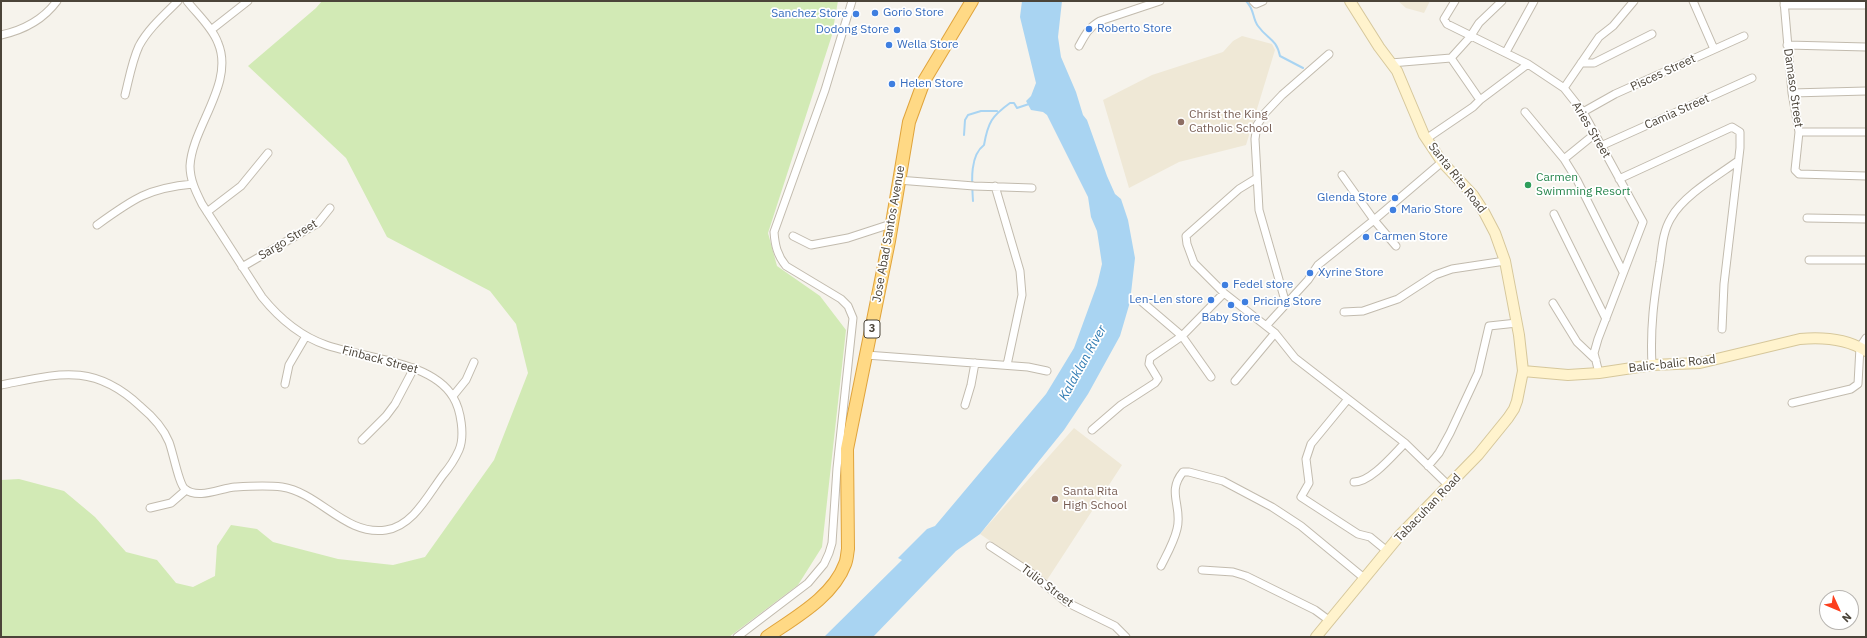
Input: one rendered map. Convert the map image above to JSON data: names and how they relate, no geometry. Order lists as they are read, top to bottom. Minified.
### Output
{"streets":{"highway":["Jose Abad Santos Avenue","3"],"main road":["Santa Rita Road","Balic-balic Road","Tabacuhan Road"],"street":["Pisces Street","Damaso Street","Camia Street","Aries Street","Sargo Street","Finback Street","Tulio Street"]},"crossings":[["Pisces Street","Aries Street"],["Camia Street","Aries Street"],["Aries Street","Balic-balic Road"],["Santa Rita Road","Balic-balic Road"],["Santa Rita Road","Tabacuhan Road"],["Sargo Street","Finback Street"],["Balic-balic Road","Tabacuhan Road"]],"water":["Kalaklan River"],"places":["Gorio Store","Sanchez Store","Roberto Store","Dodong Store","Wella Store","Helen Store","Christ the King Catholic School","Carmen Swimming Resort","Glenda Store","Mario Store","Carmen Store","Xyrine Store","Fedel store","Len-Len store","Pricing Store","Baby Store","Santa Rita High School"],"north":"bottom right"}
